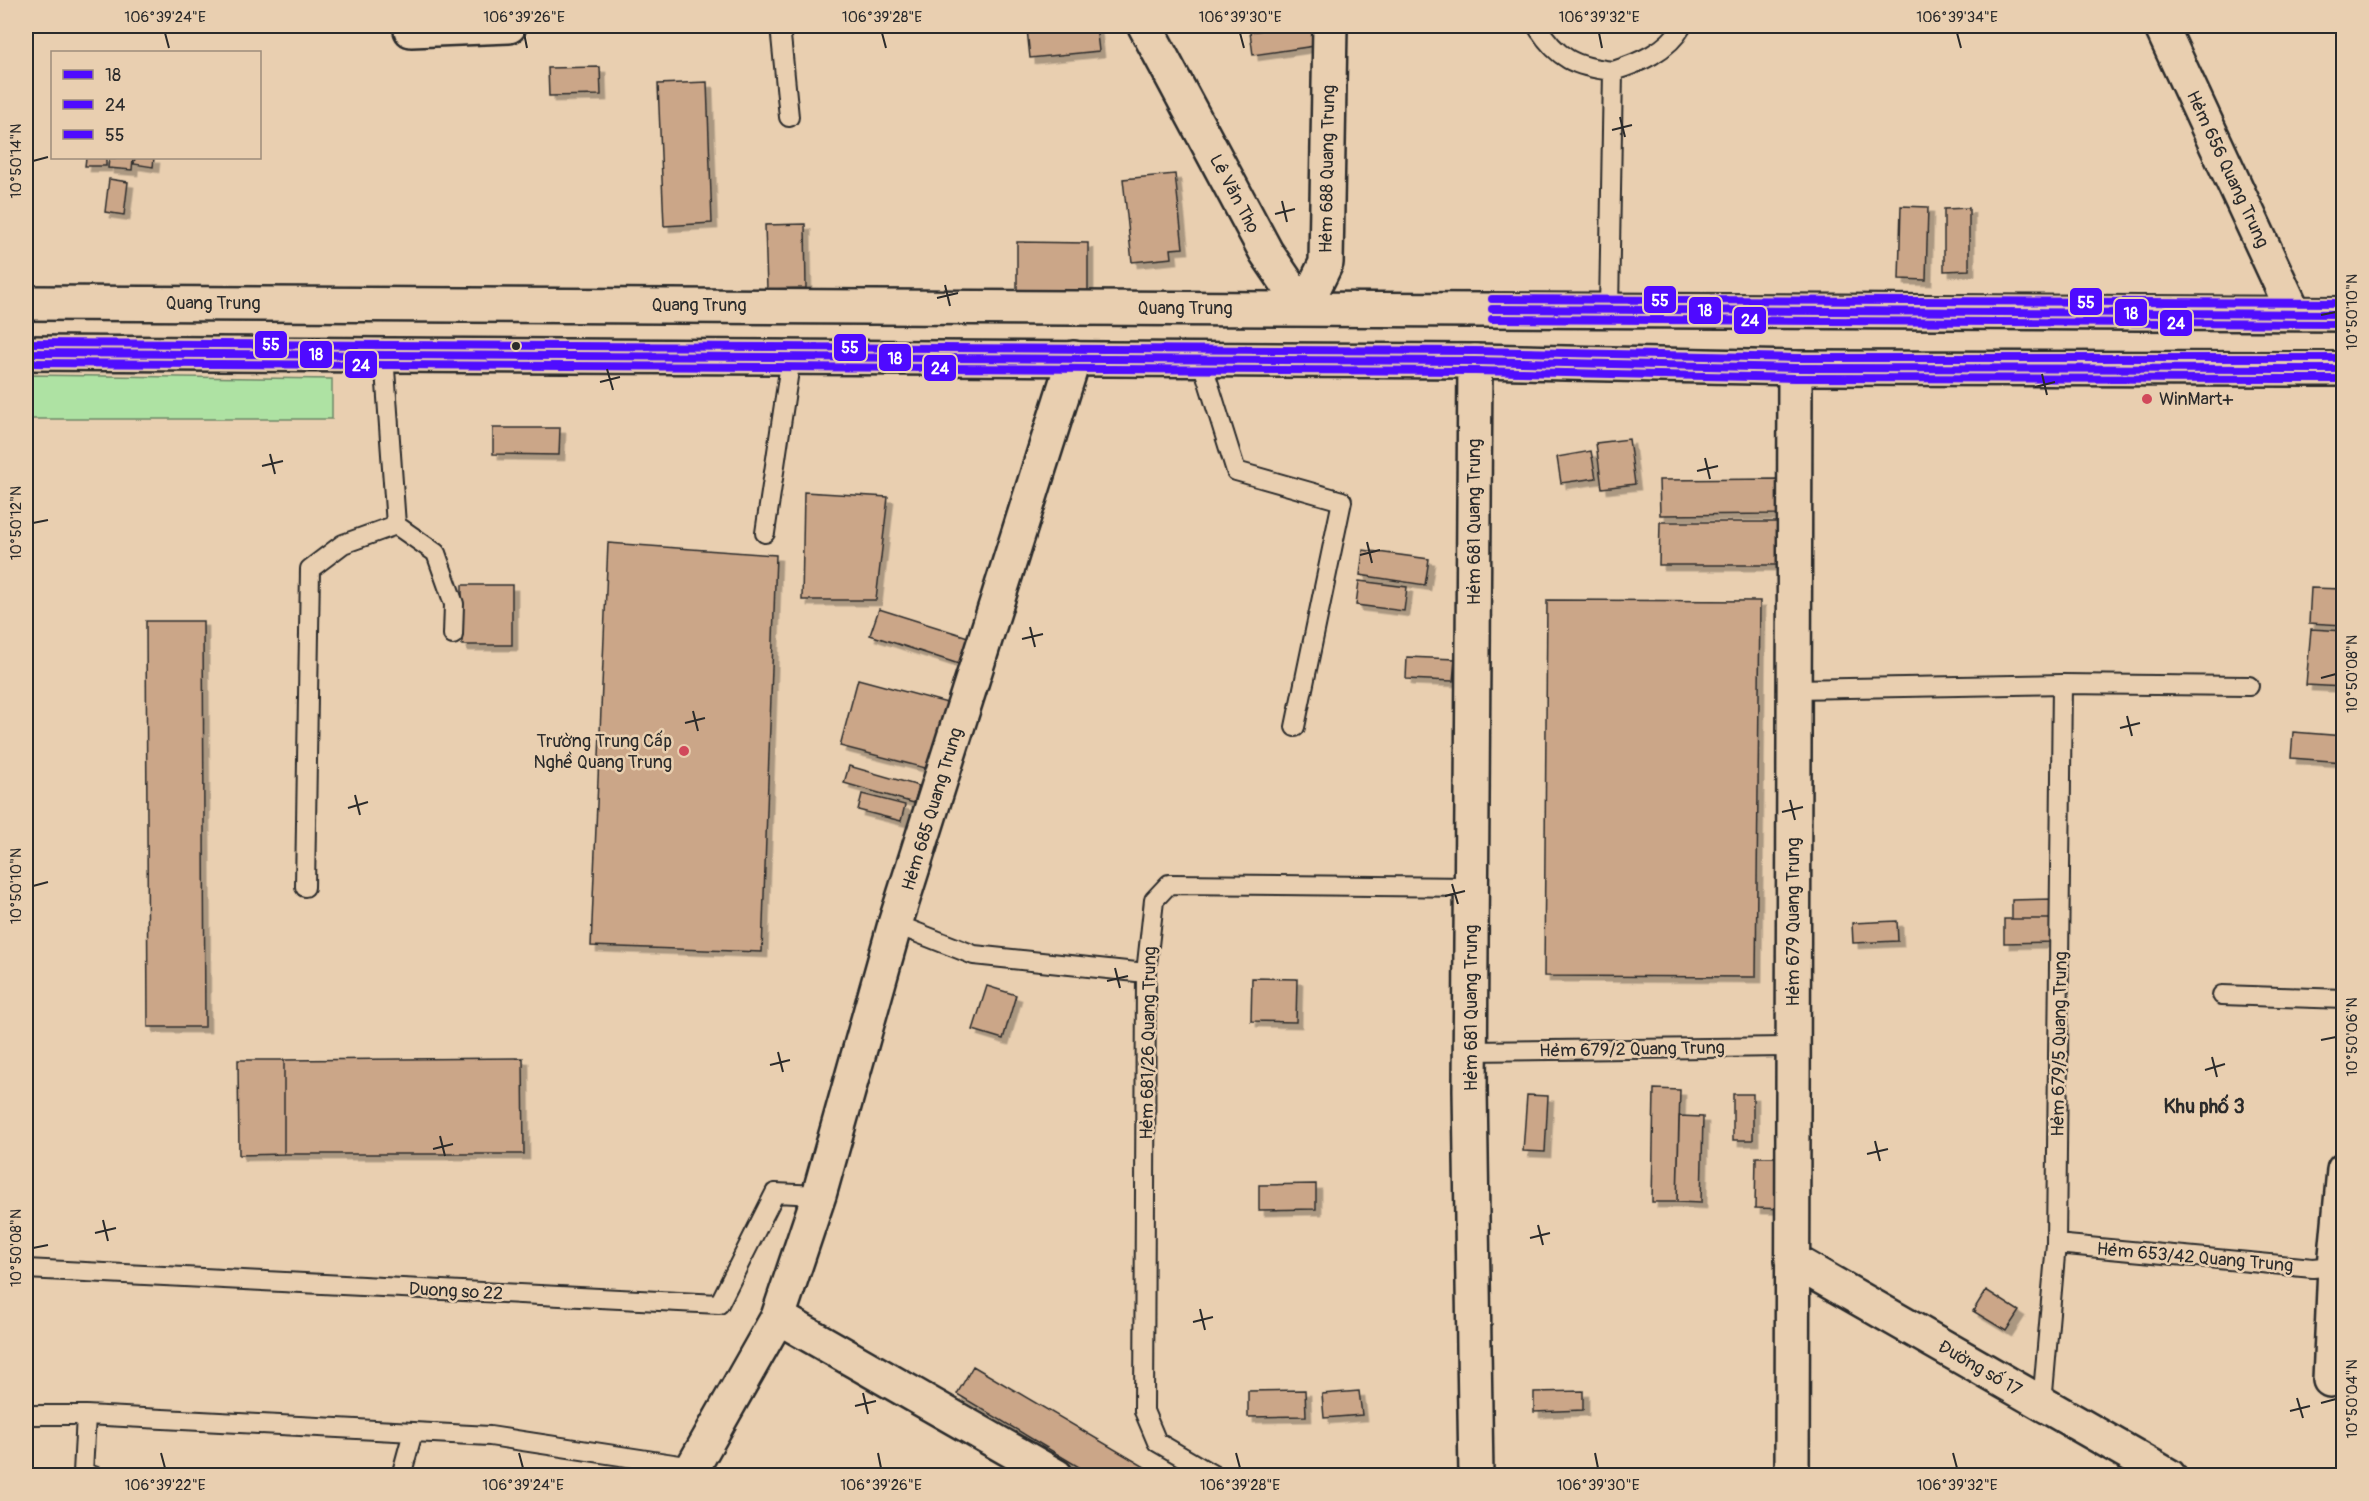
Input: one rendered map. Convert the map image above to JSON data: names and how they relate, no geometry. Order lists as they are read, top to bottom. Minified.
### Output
{"streets":{"street":["Hẻm 688 Quang Trung","Hẻm 656 Quang Trung","Lê Văn Thọ","Quang Trung","Hẻm 681 Quang Trung","Hẻm 685 Quang Trung","Hẻm 679 Quang Trung","Đường số 17"],"lane":["Hẻm 681/26 Quang Trung","Hẻm 679/5 Quang Trung","Hẻm 679/2 Quang Trung","Hẻm 653/42 Quang Trung","Duong so 22"]},"crossings":[["Hẻm 688 Quang Trung","Lê Văn Thọ"],["Hẻm 688 Quang Trung","Quang Trung"],["Hẻm 656 Quang Trung","Quang Trung"],["Lê Văn Thọ","Quang Trung"],["Hẻm 681 Quang Trung","Hẻm 681/26 Quang Trung"],["Hẻm 681 Quang Trung","Hẻm 679/2 Quang Trung"],["Hẻm 685 Quang Trung","Duong so 22"],["Hẻm 679 Quang Trung","Hẻm 679/2 Quang Trung"],["Hẻm 679 Quang Trung","Đường số 17"],["Hẻm 679/5 Quang Trung","Hẻm 653/42 Quang Trung"],["Hẻm 679/5 Quang Trung","Đường số 17"]],"districts":["Khu phố 3"],"places":["WinMart+","Trường Trung Cấp Nghề Quang Trung"],"lines":["transit line 55","transit line 18","transit line 24"],"legend":["18","24","55"],"coordinates":["106°39'24\"E","106°39'26\"E","106°39'28\"E","106°39'30\"E","106°39'32\"E","106°39'34\"E","10°50'14\"N","10°50'10\"N","10°50'12\"N","10°50'08\"N","10°50'06\"N","10°50'04\"N","106°39'22\"E"]}
